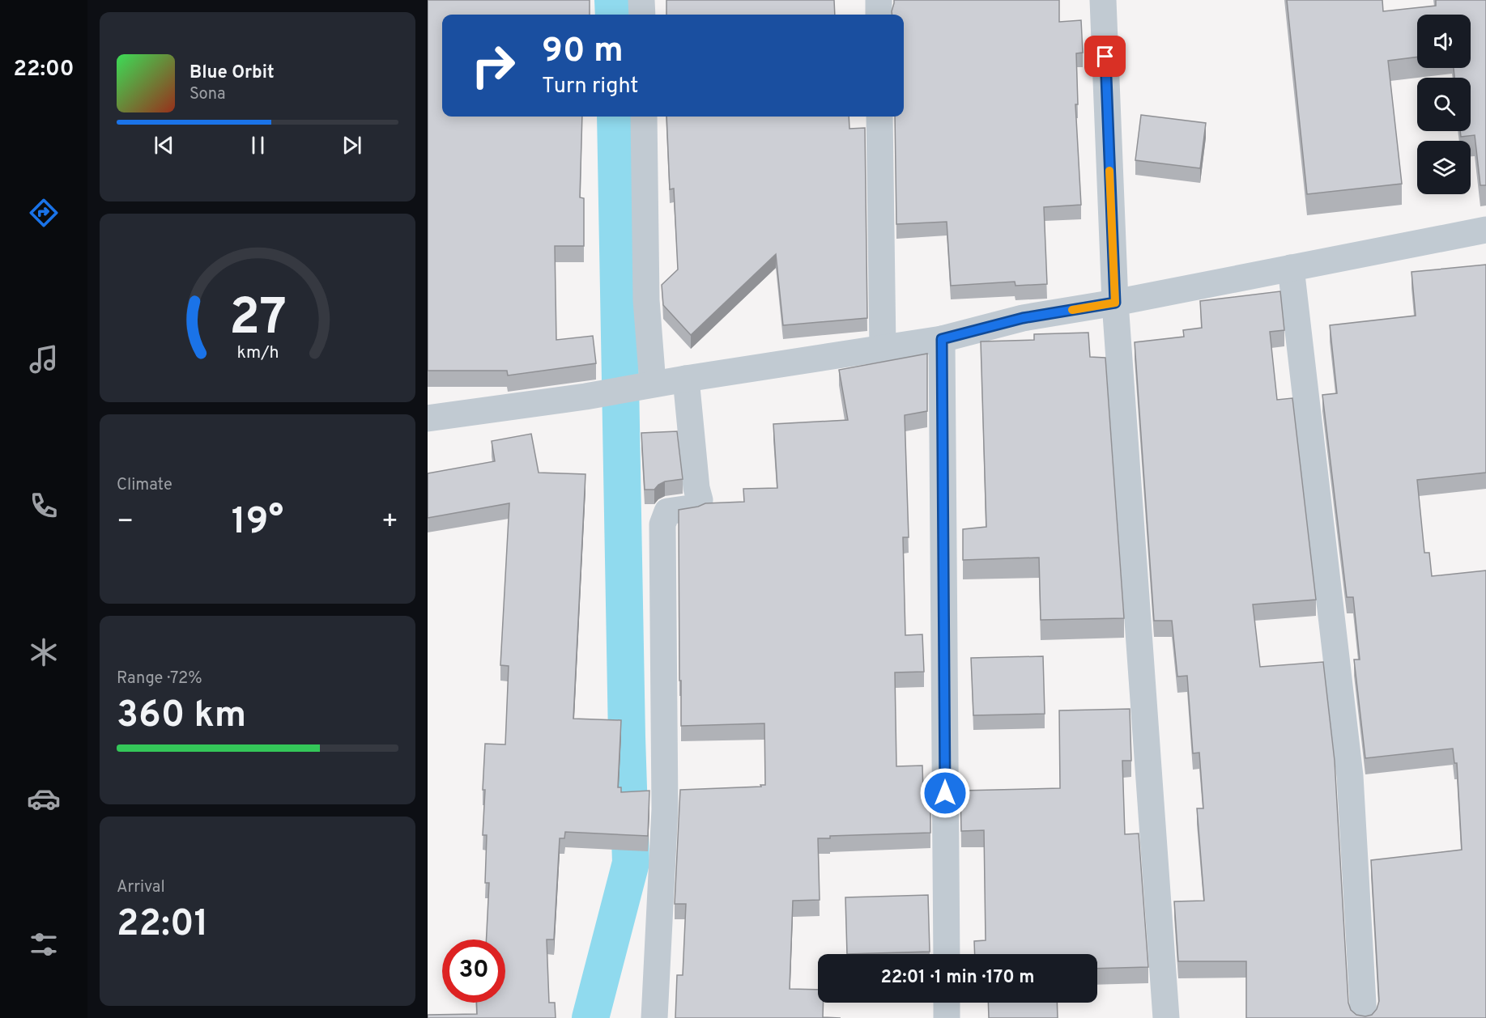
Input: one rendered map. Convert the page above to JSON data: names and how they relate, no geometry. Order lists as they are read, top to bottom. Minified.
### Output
{"page":{"tabs":"22:00","turn":["90 m","Turn right"],"song":["Blue Orbit","Sona"],"tile":["Climate",["Range · 72%","360 km"],["Arrival","22:01"]],"heat":["−","19°","+"],"limit":"30","trip":"22:01 · 1 min · 170 m","gauge":["27","km/h"]}}
